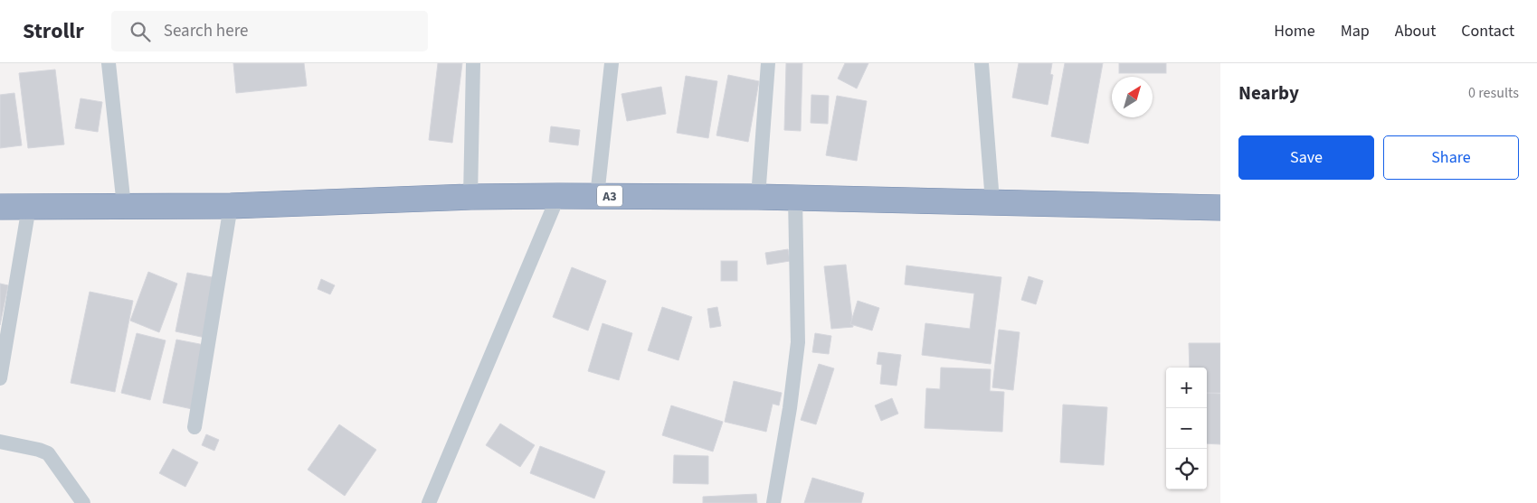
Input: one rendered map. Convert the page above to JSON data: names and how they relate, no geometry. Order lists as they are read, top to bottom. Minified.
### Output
{"streets":{"highway":["A3"]},"north":"top right","page":{"header":"Strollr","search":"Search here","nav":["Home","Map","About","Contact"],"heading":["Nearby","0 results"],"buttons":["Save","Share"],"map_buttons":["+","−"]}}
